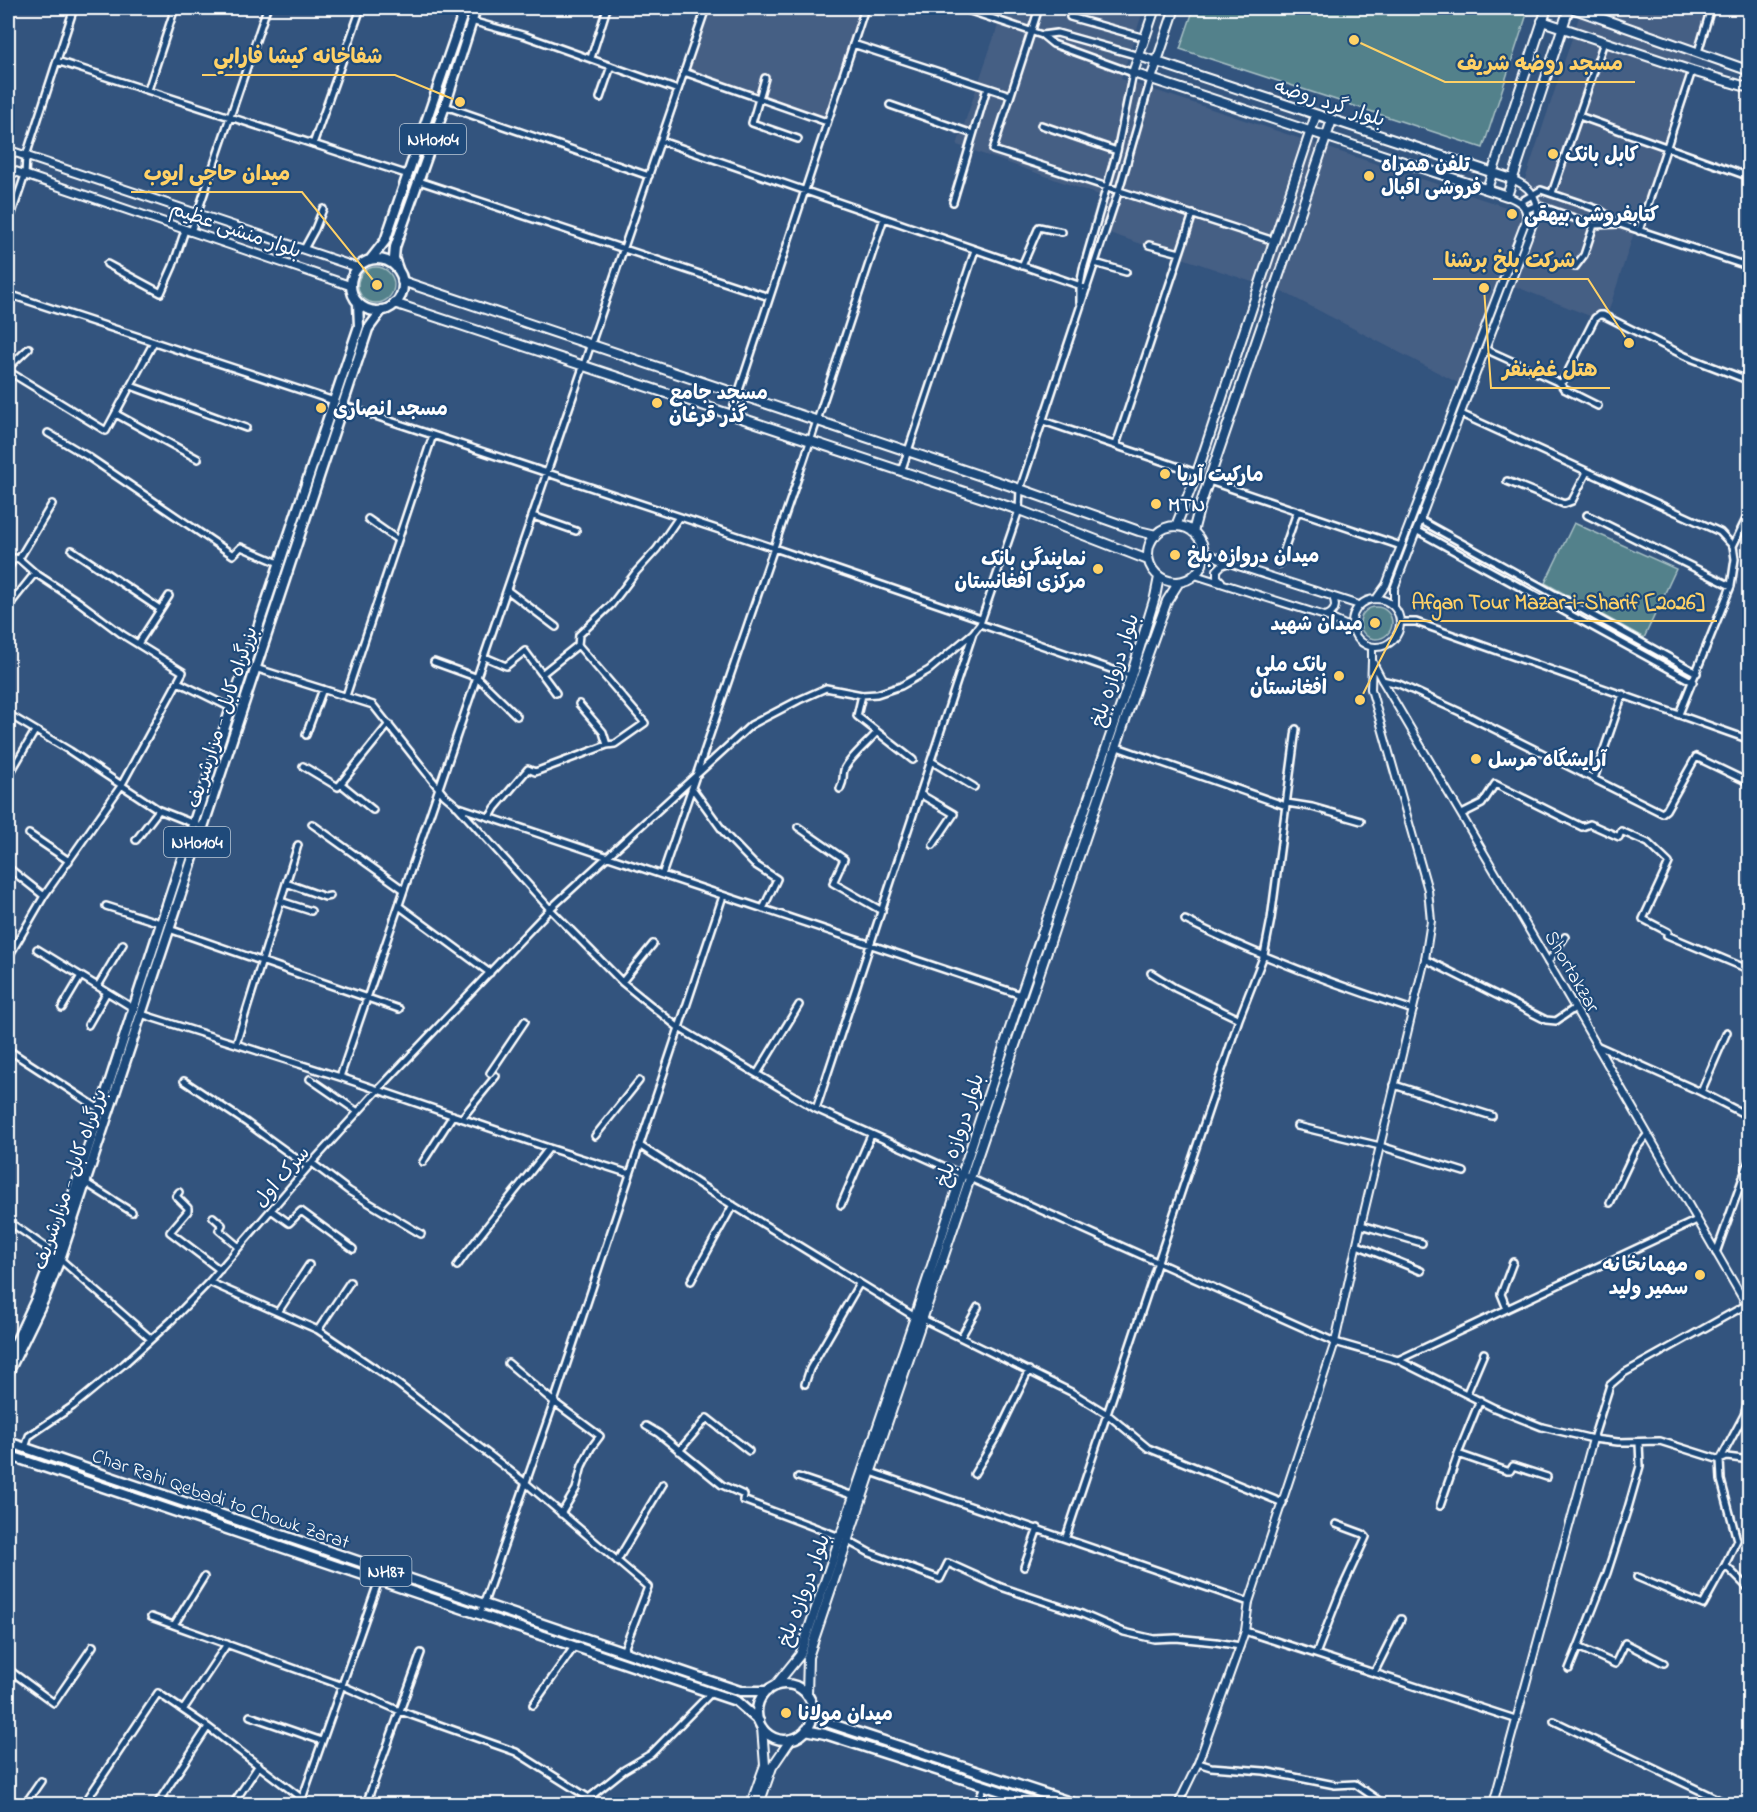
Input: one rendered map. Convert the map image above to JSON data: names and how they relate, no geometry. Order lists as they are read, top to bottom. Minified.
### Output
{"streets":{"highway":["NH0104","بزرگراه کابل - مزارشریف","Char Rahi Qebadi to Chowk Zarat","NH87"],"main road":["بلوار گرد روضه","بلوار منشی عظیم","بلوار دروازه بلخ"],"street":["Shortakzar","سرک اول"]},"crossings":[["NH0104","بلوار منشی عظیم"],["NH0104","بزرگراه کابل - مزارشریف"],["بلوار منشی عظیم","بزرگراه کابل - مزارشریف"],["بلوار دروازه بلخ","Char Rahi Qebadi to Chowk Zarat"],["بلوار دروازه بلخ","NH87"],["سرک اول","Char Rahi Qebadi to Chowk Zarat"],["Char Rahi Qebadi to Chowk Zarat","NH87"]],"places":["مسجد روضه شریف","شفاخانه كيشا فارابي","کابل بانک","تلفن همراه فروشی اقبال","کتابفروشی بیهقی","میدان حاجی ایوب","هتل غضنفر","شرکت بلخ برشنا","مسجد جامع گذر قرغان","مسجد انصاری","مارکیت آریا","MTN","میدان دروازه بلخ","نمایندگی بانک مرکزی افغانستان","میدان شهید","بانک ملی افغانستان","Afgan Tour Mazar-i-Sharif [2026]","آرایشگاه مرسل","مهمانخانه سمیر ولید","میدان مولانا"]}
